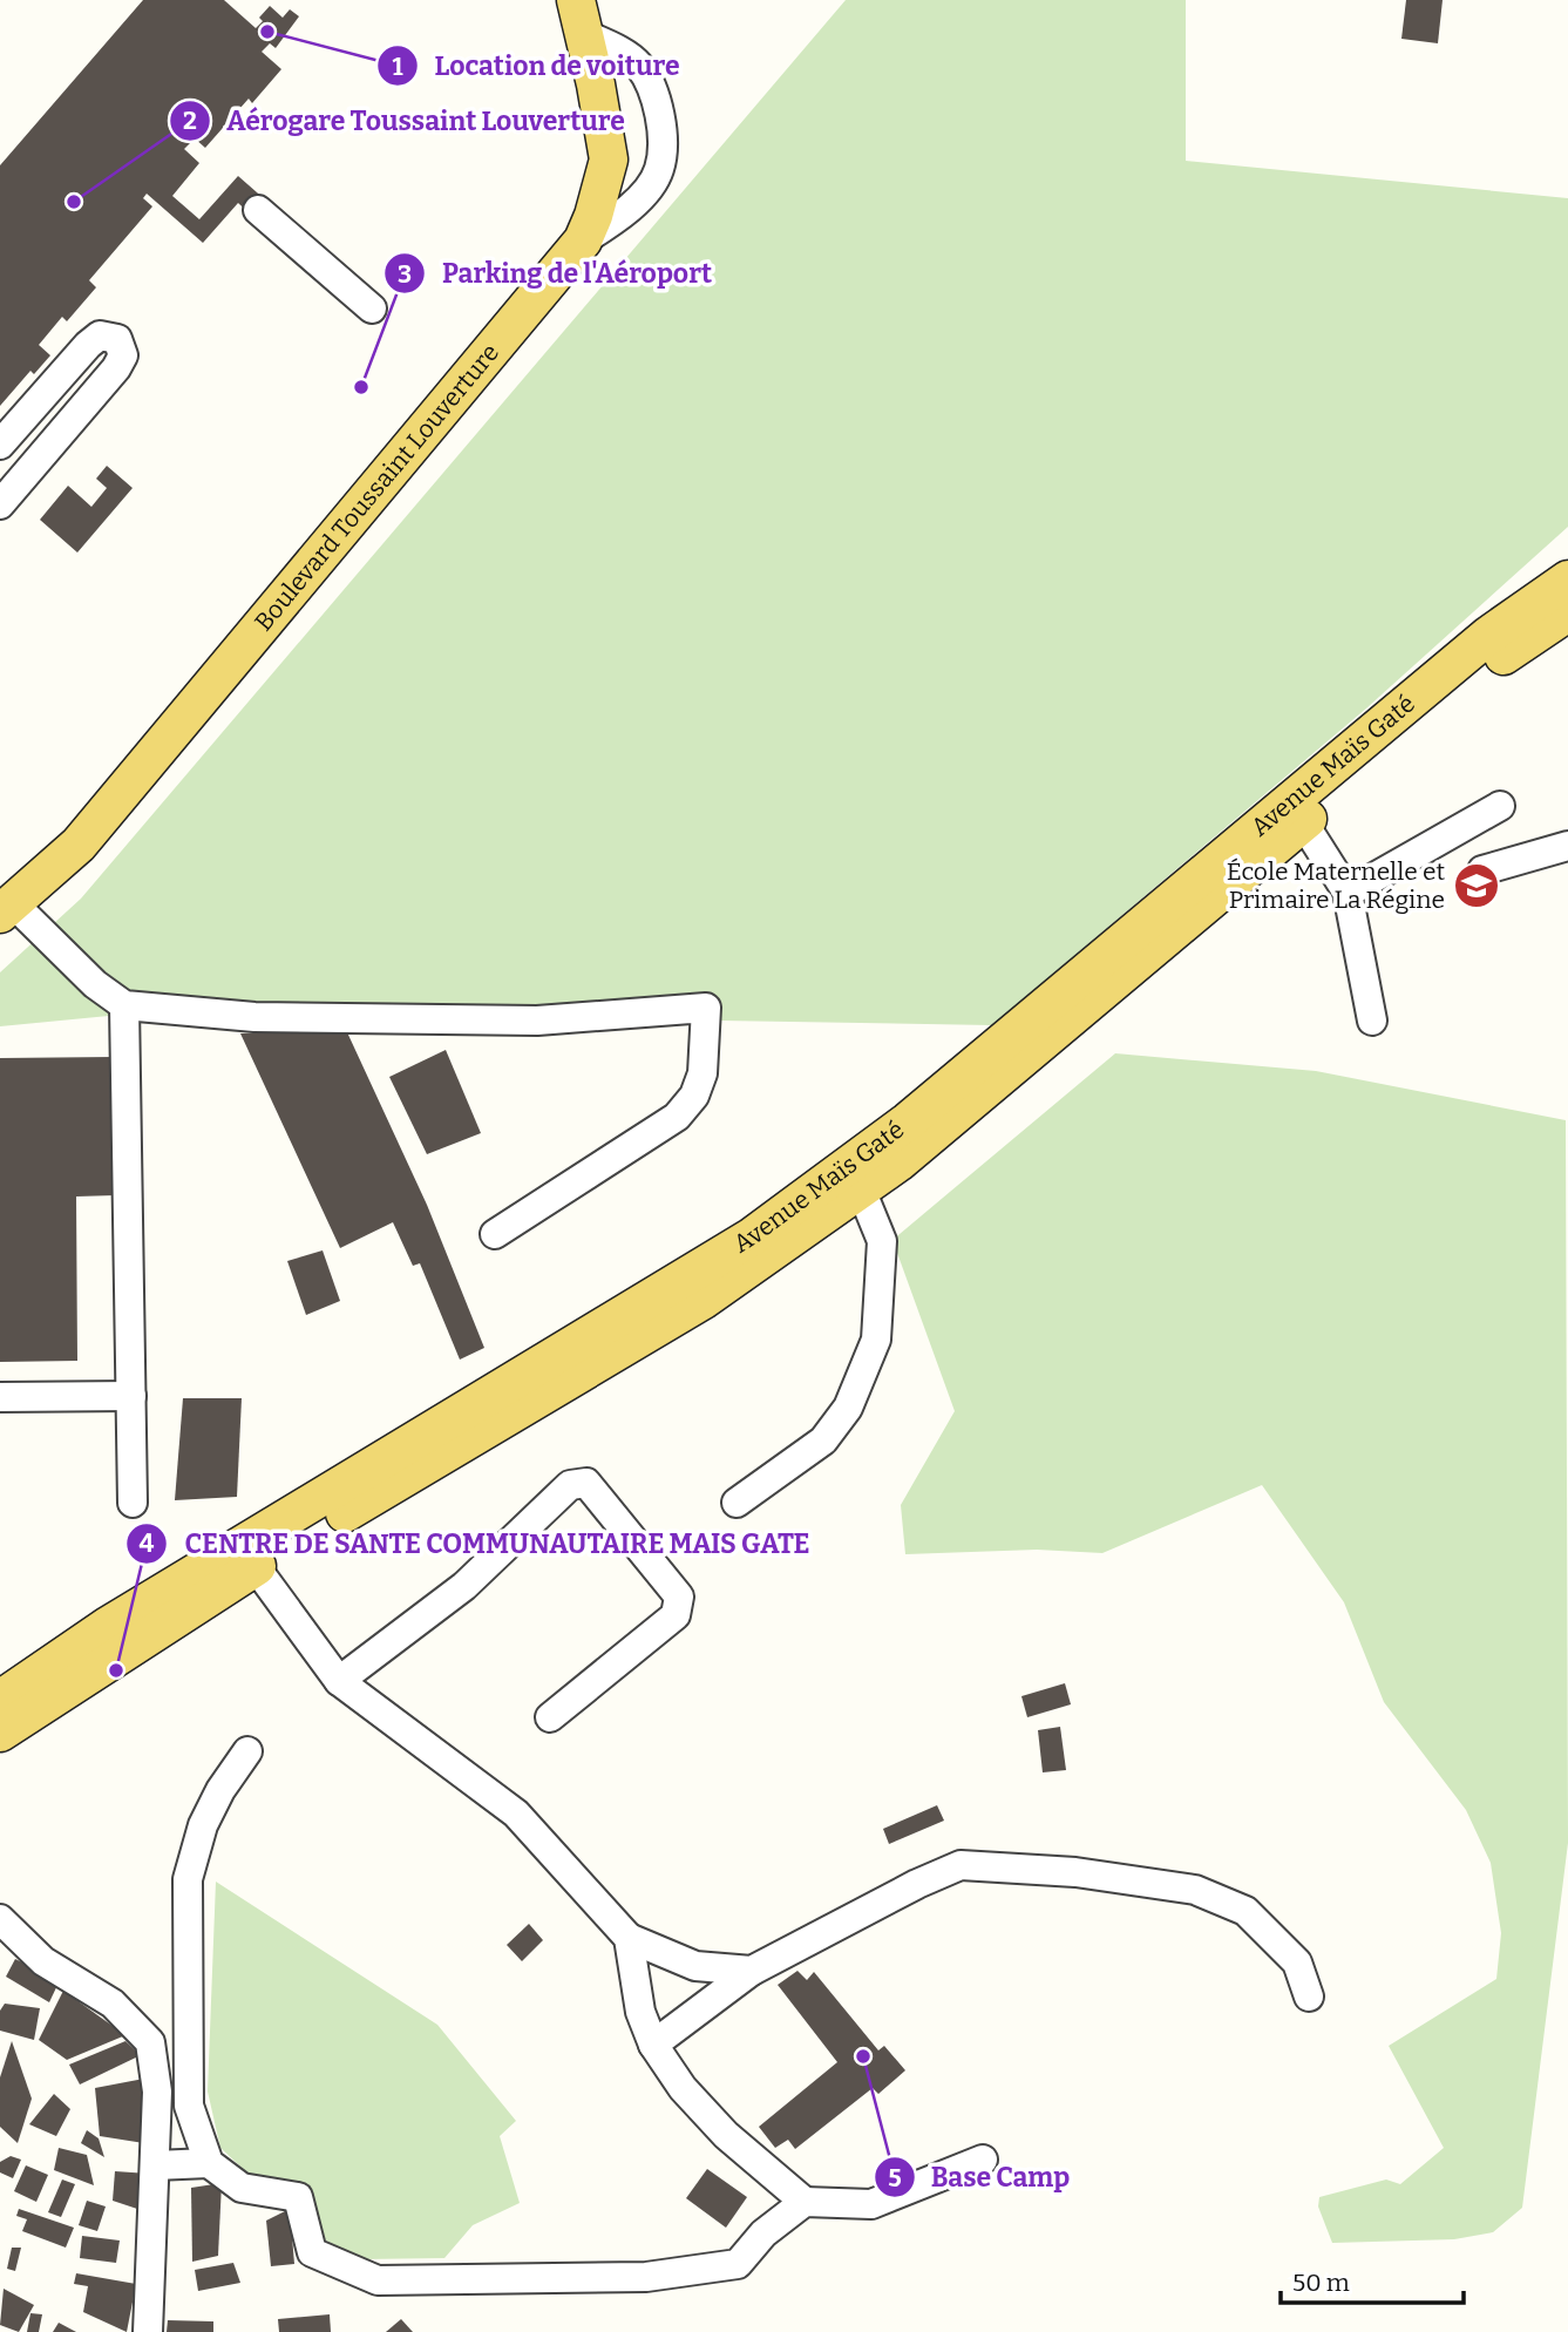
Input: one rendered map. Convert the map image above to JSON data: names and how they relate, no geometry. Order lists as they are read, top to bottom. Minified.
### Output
{"streets":{"main road":["Boulevard Toussaint Louverture","Avenue Maïs Gaté"]},"places":{"other":["Location de voiture","Aérogare Toussaint Louverture","Parking de l'Aéroport","CENTRE DE SANTE COMMUNAUTAIRE MAIS GATE","Base Camp"],"school or university":["École Maternelle et Primaire La Régine"]},"scale_bar":"50 m"}
